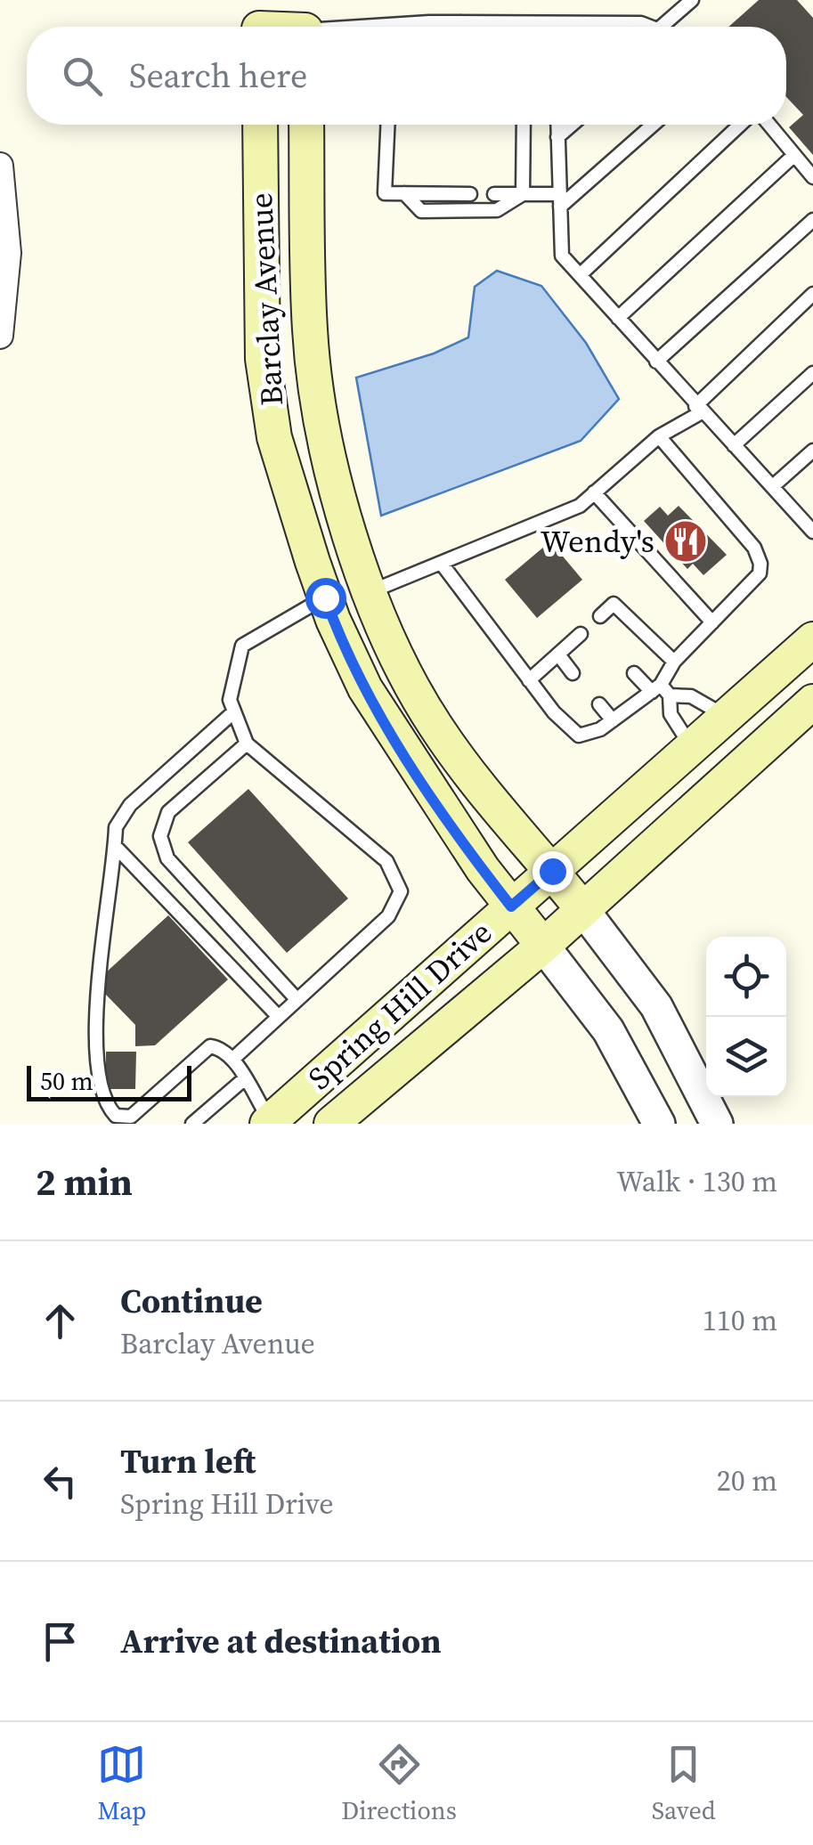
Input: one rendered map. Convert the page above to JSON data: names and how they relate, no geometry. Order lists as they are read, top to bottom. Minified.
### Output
{"streets":{"main road":["Barclay Avenue","Spring Hill Drive"]},"crossings":[["Barclay Avenue","Spring Hill Drive"]],"places":{"restaurant":["Wendy's"]},"scale_bar":"50 m","page":{"search":"Search here","scale":"50 m","heading":["2 min","Walk · 130 m"],"list":[["Continue","Barclay Avenue","110 m"],["Turn left","Spring Hill Drive","20 m"],"Arrive at destination"],"nav":["Map","Directions","Saved"]}}
